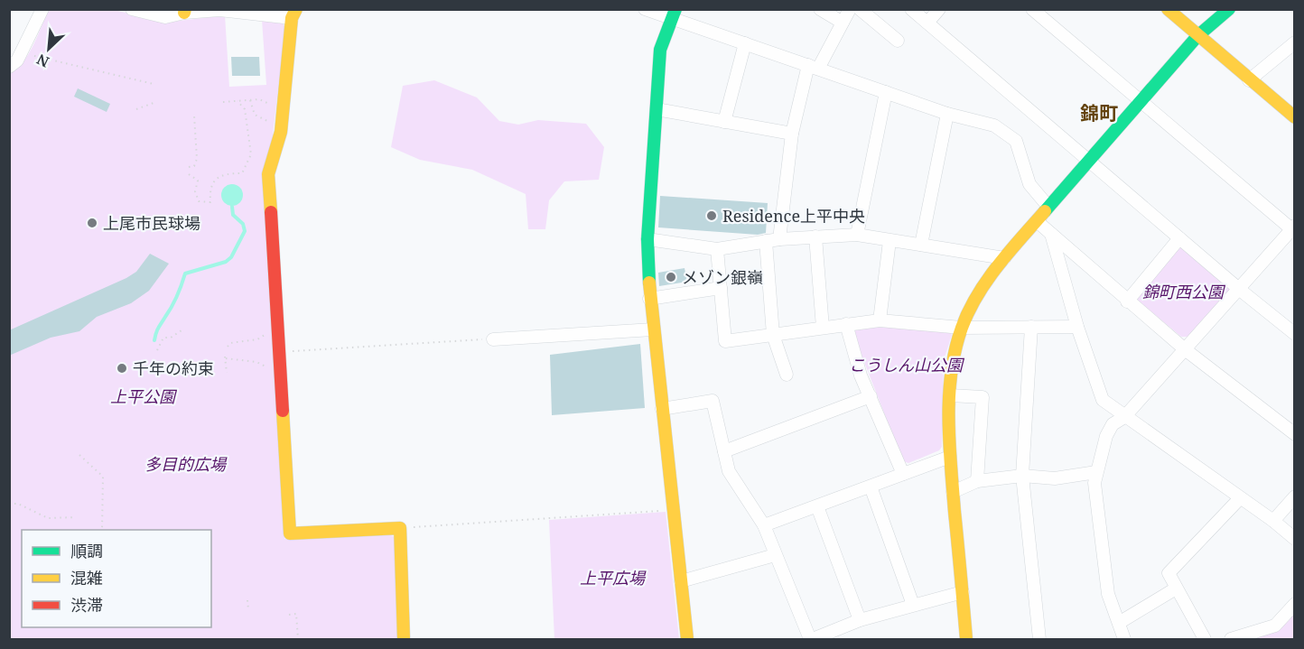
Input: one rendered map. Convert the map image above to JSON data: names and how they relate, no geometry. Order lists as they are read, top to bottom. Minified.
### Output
{"districts":["錦町"],"parks":["錦町西公園","こうしん山公園","上平公園","多目的広場","上平広場"],"places":["Residence上平中央","上尾市民球場","メゾン銀嶺","千年の約束"],"legend":["順調","混雑","渋滞"],"north":"bottom left"}
